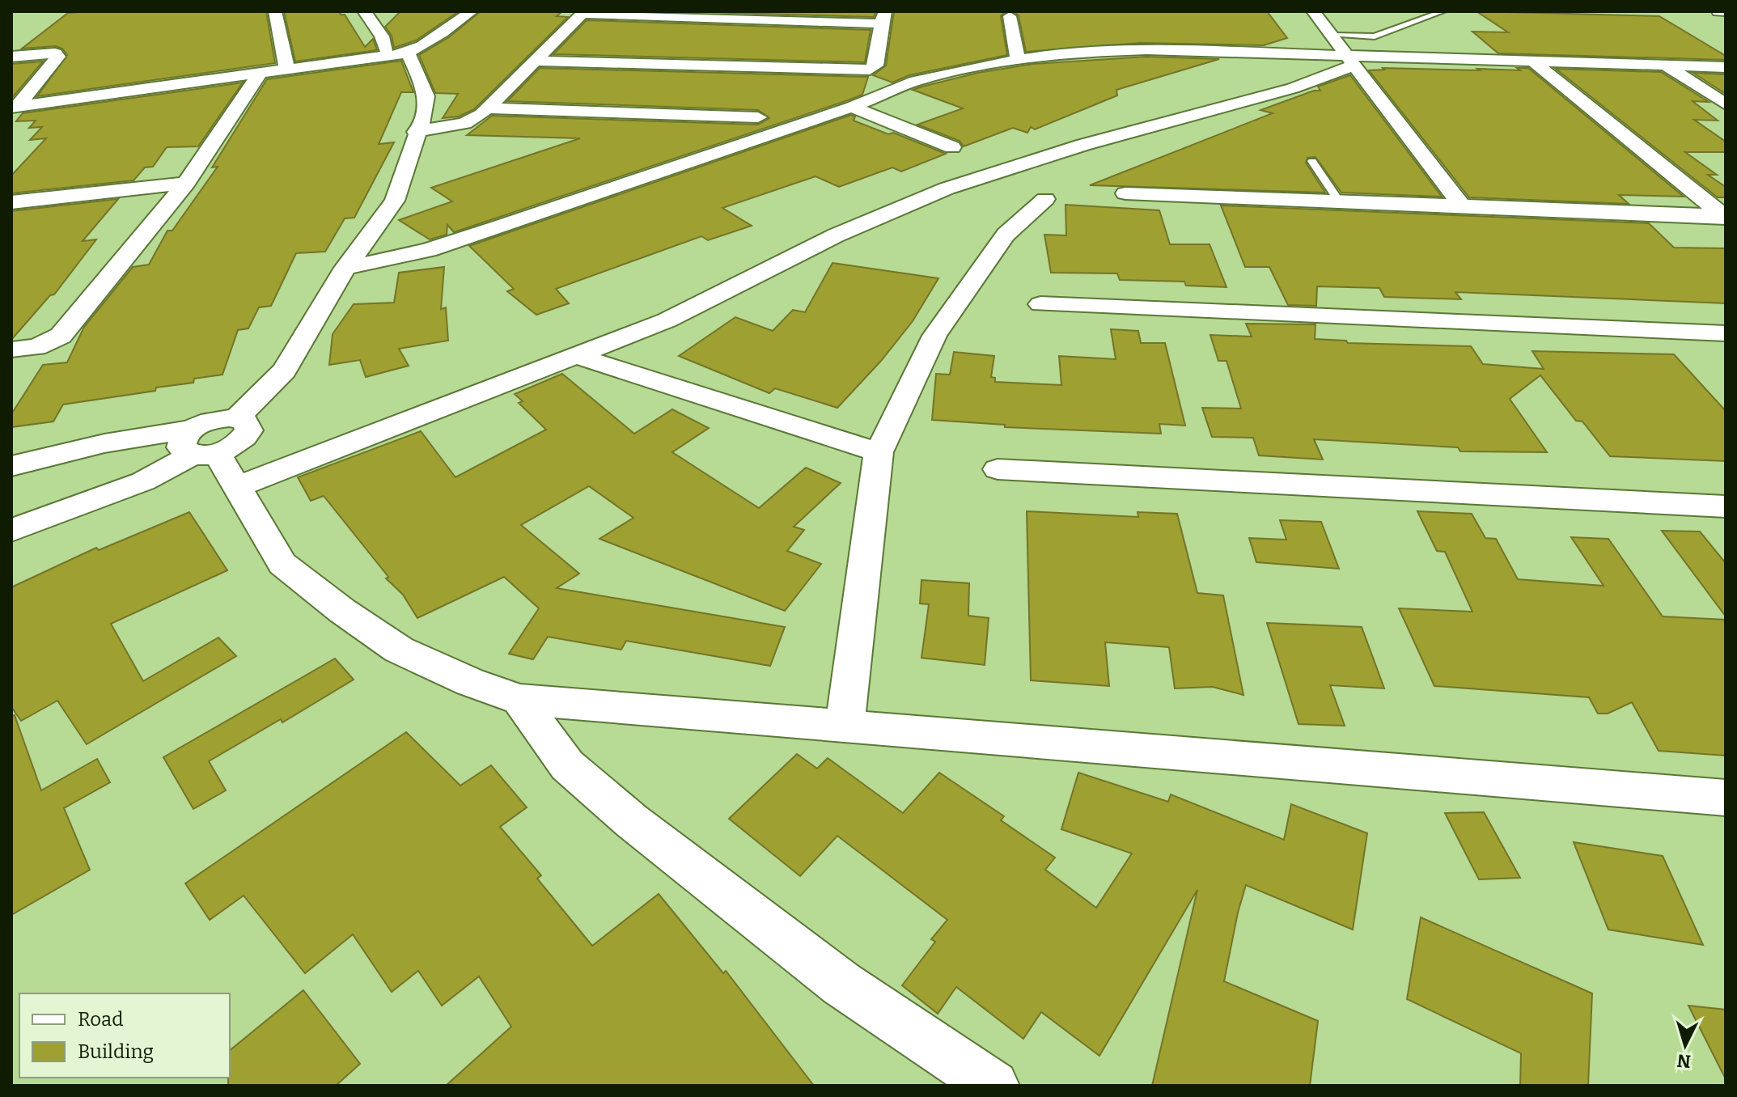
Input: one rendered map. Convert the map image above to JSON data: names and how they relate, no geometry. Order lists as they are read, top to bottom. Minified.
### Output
{"legend":["Road","Building"],"north":"bottom"}
